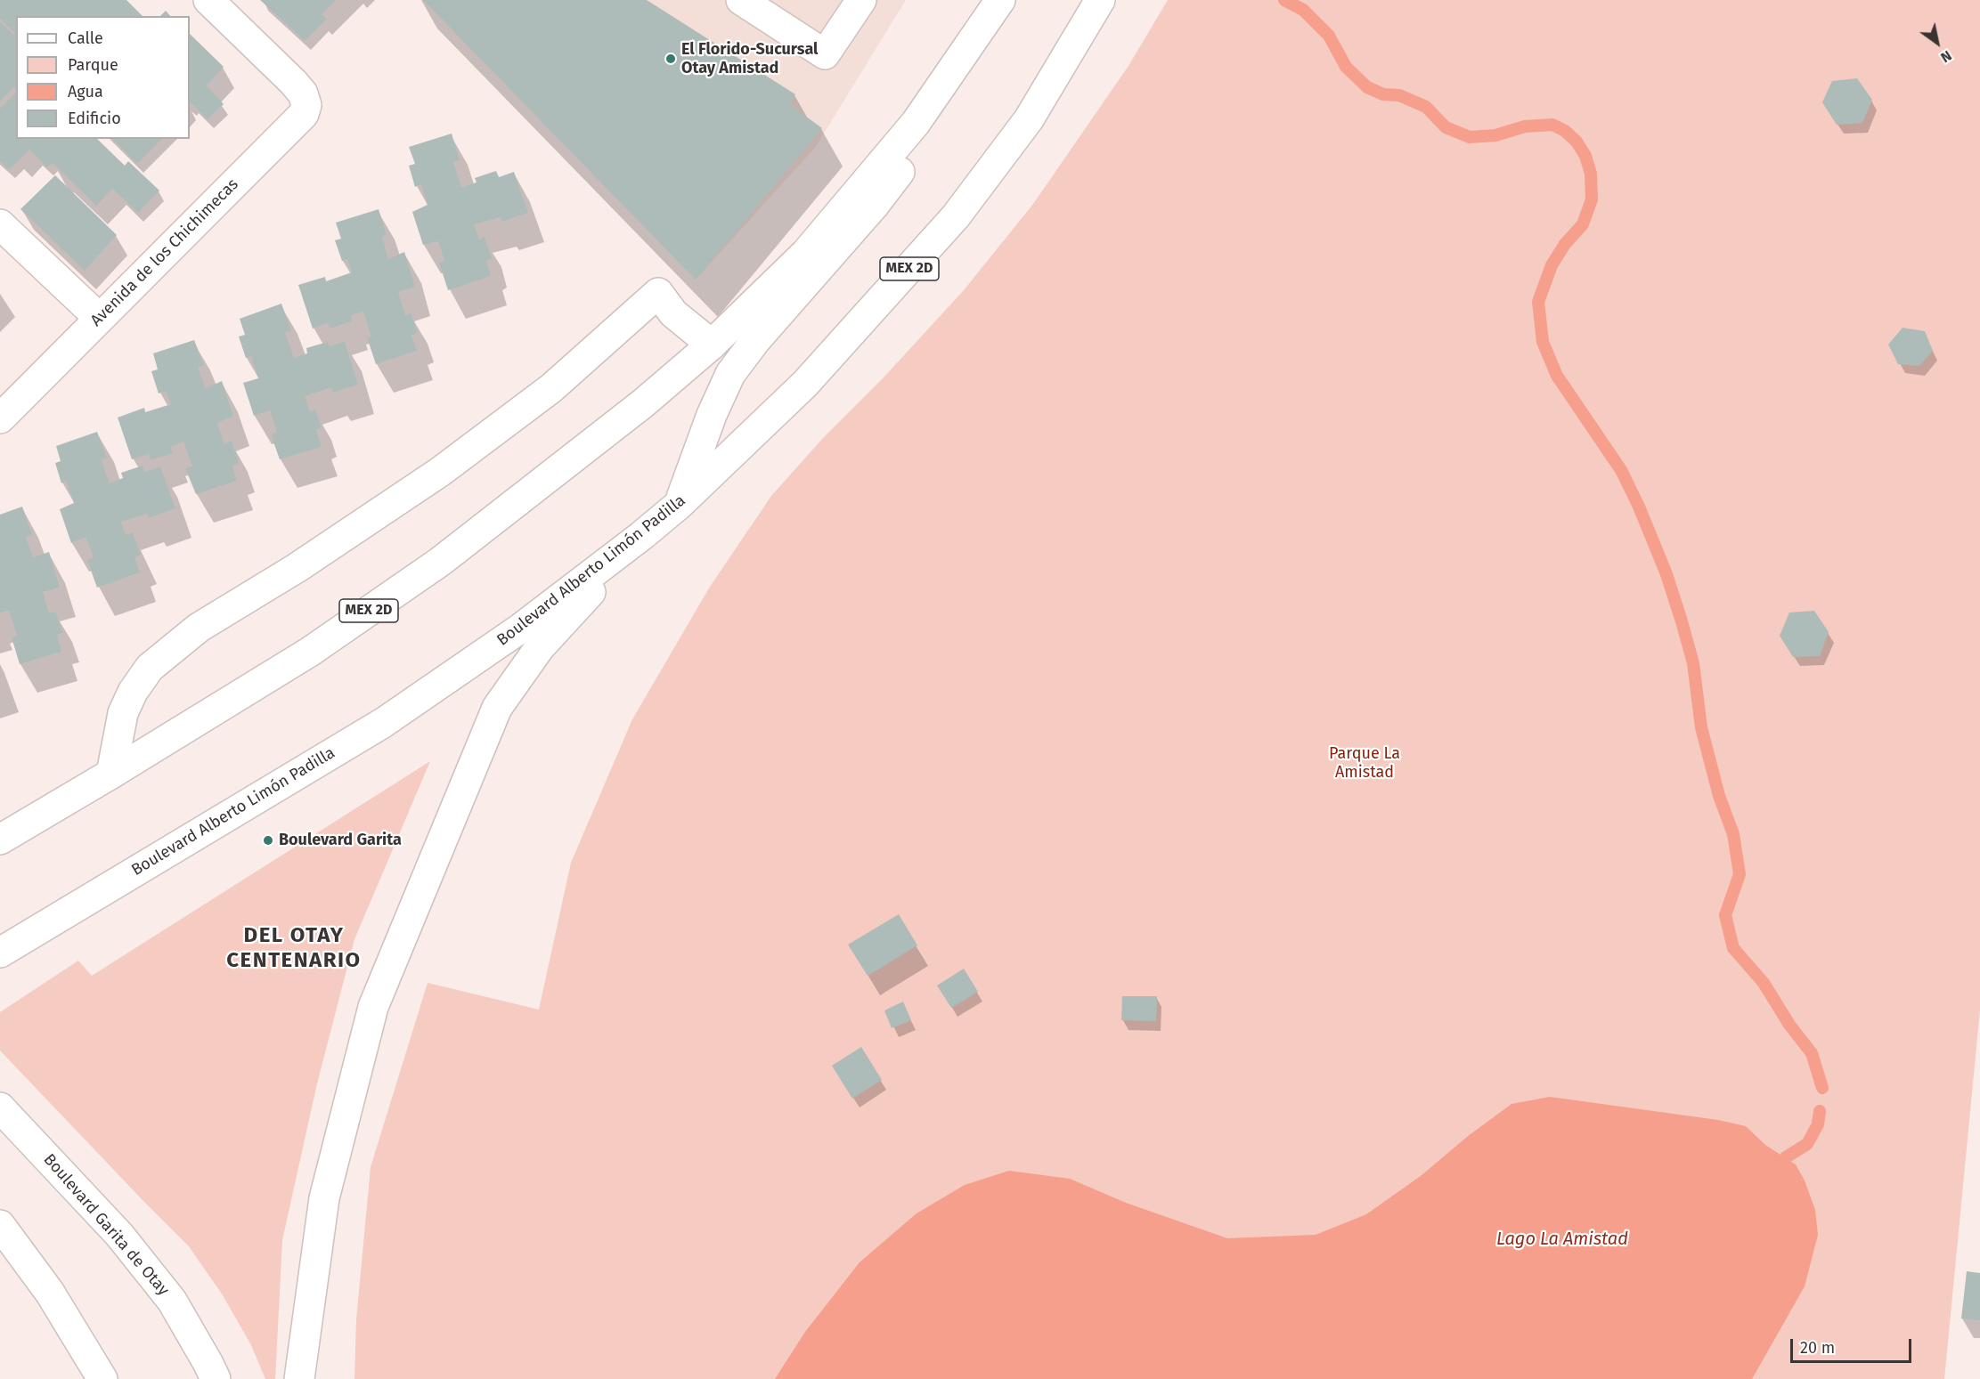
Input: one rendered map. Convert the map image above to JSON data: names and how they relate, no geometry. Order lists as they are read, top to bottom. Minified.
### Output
{"streets":{"main road":["Avenida de los Chichimecas","MEX 2D","Boulevard Alberto Limón Padilla","Boulevard Garita de Otay"]},"districts":["DEL OTAY CENTENARIO"],"water":["Lago La Amistad"],"parks":["Parque La Amistad"],"places":["El Florido-Sucursal Otay Amistad","Boulevard Garita"],"legend":["Calle","Parque","Agua","Edificio"],"scale_bar":"20 m","north":"bottom right"}
